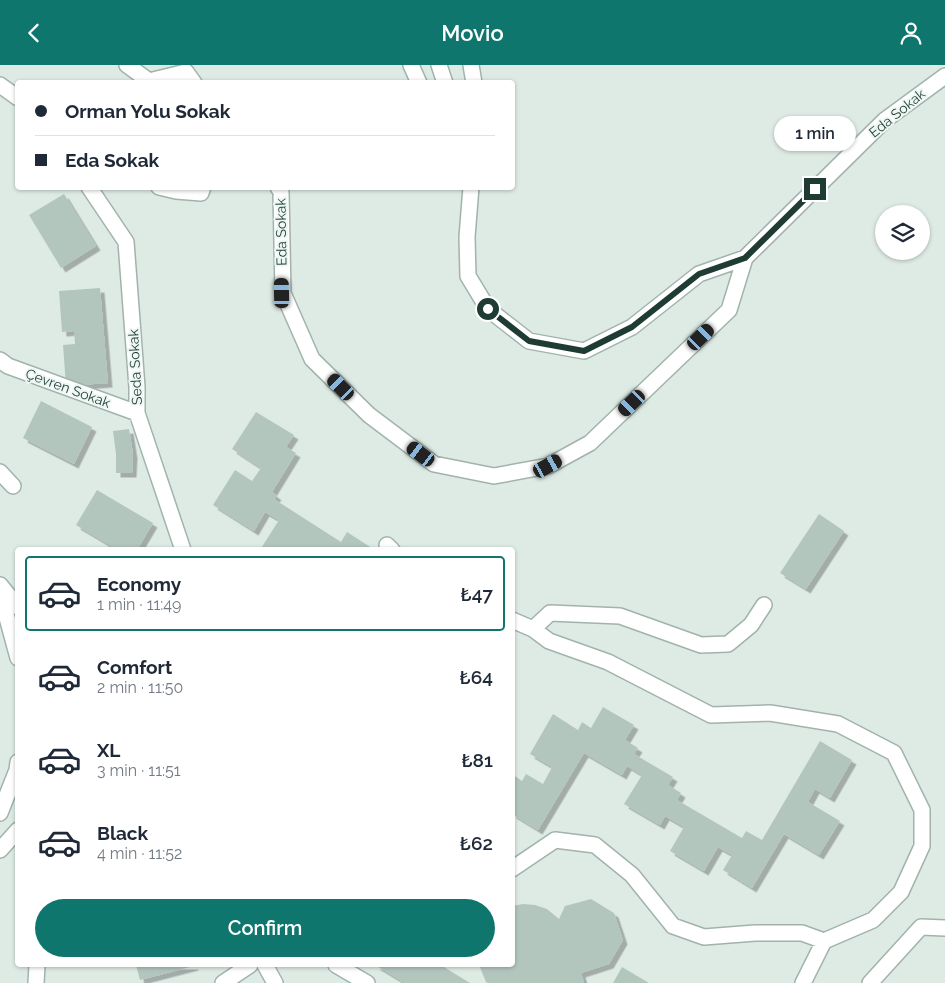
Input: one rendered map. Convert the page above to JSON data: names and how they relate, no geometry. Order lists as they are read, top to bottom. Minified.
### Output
{"streets":{"street":["Eda Sokak","Seda Sokak","Çevren Sokak"]},"crossings":[["Seda Sokak","Çevren Sokak"]],"page":{"header":"Movio","banner":["Orman Yolu Sokak","Eda Sokak"],"bubble":"1 min","list":[{"name":"Economy","note":"1 min · 11:49","value":"₺47"},{"name":"Comfort","note":"2 min · 11:50","value":"₺64"},{"name":"XL","note":"3 min · 11:51","value":"₺81"},{"name":"Black","note":"4 min · 11:52","value":"₺62"}],"buttons":"Confirm"}}
